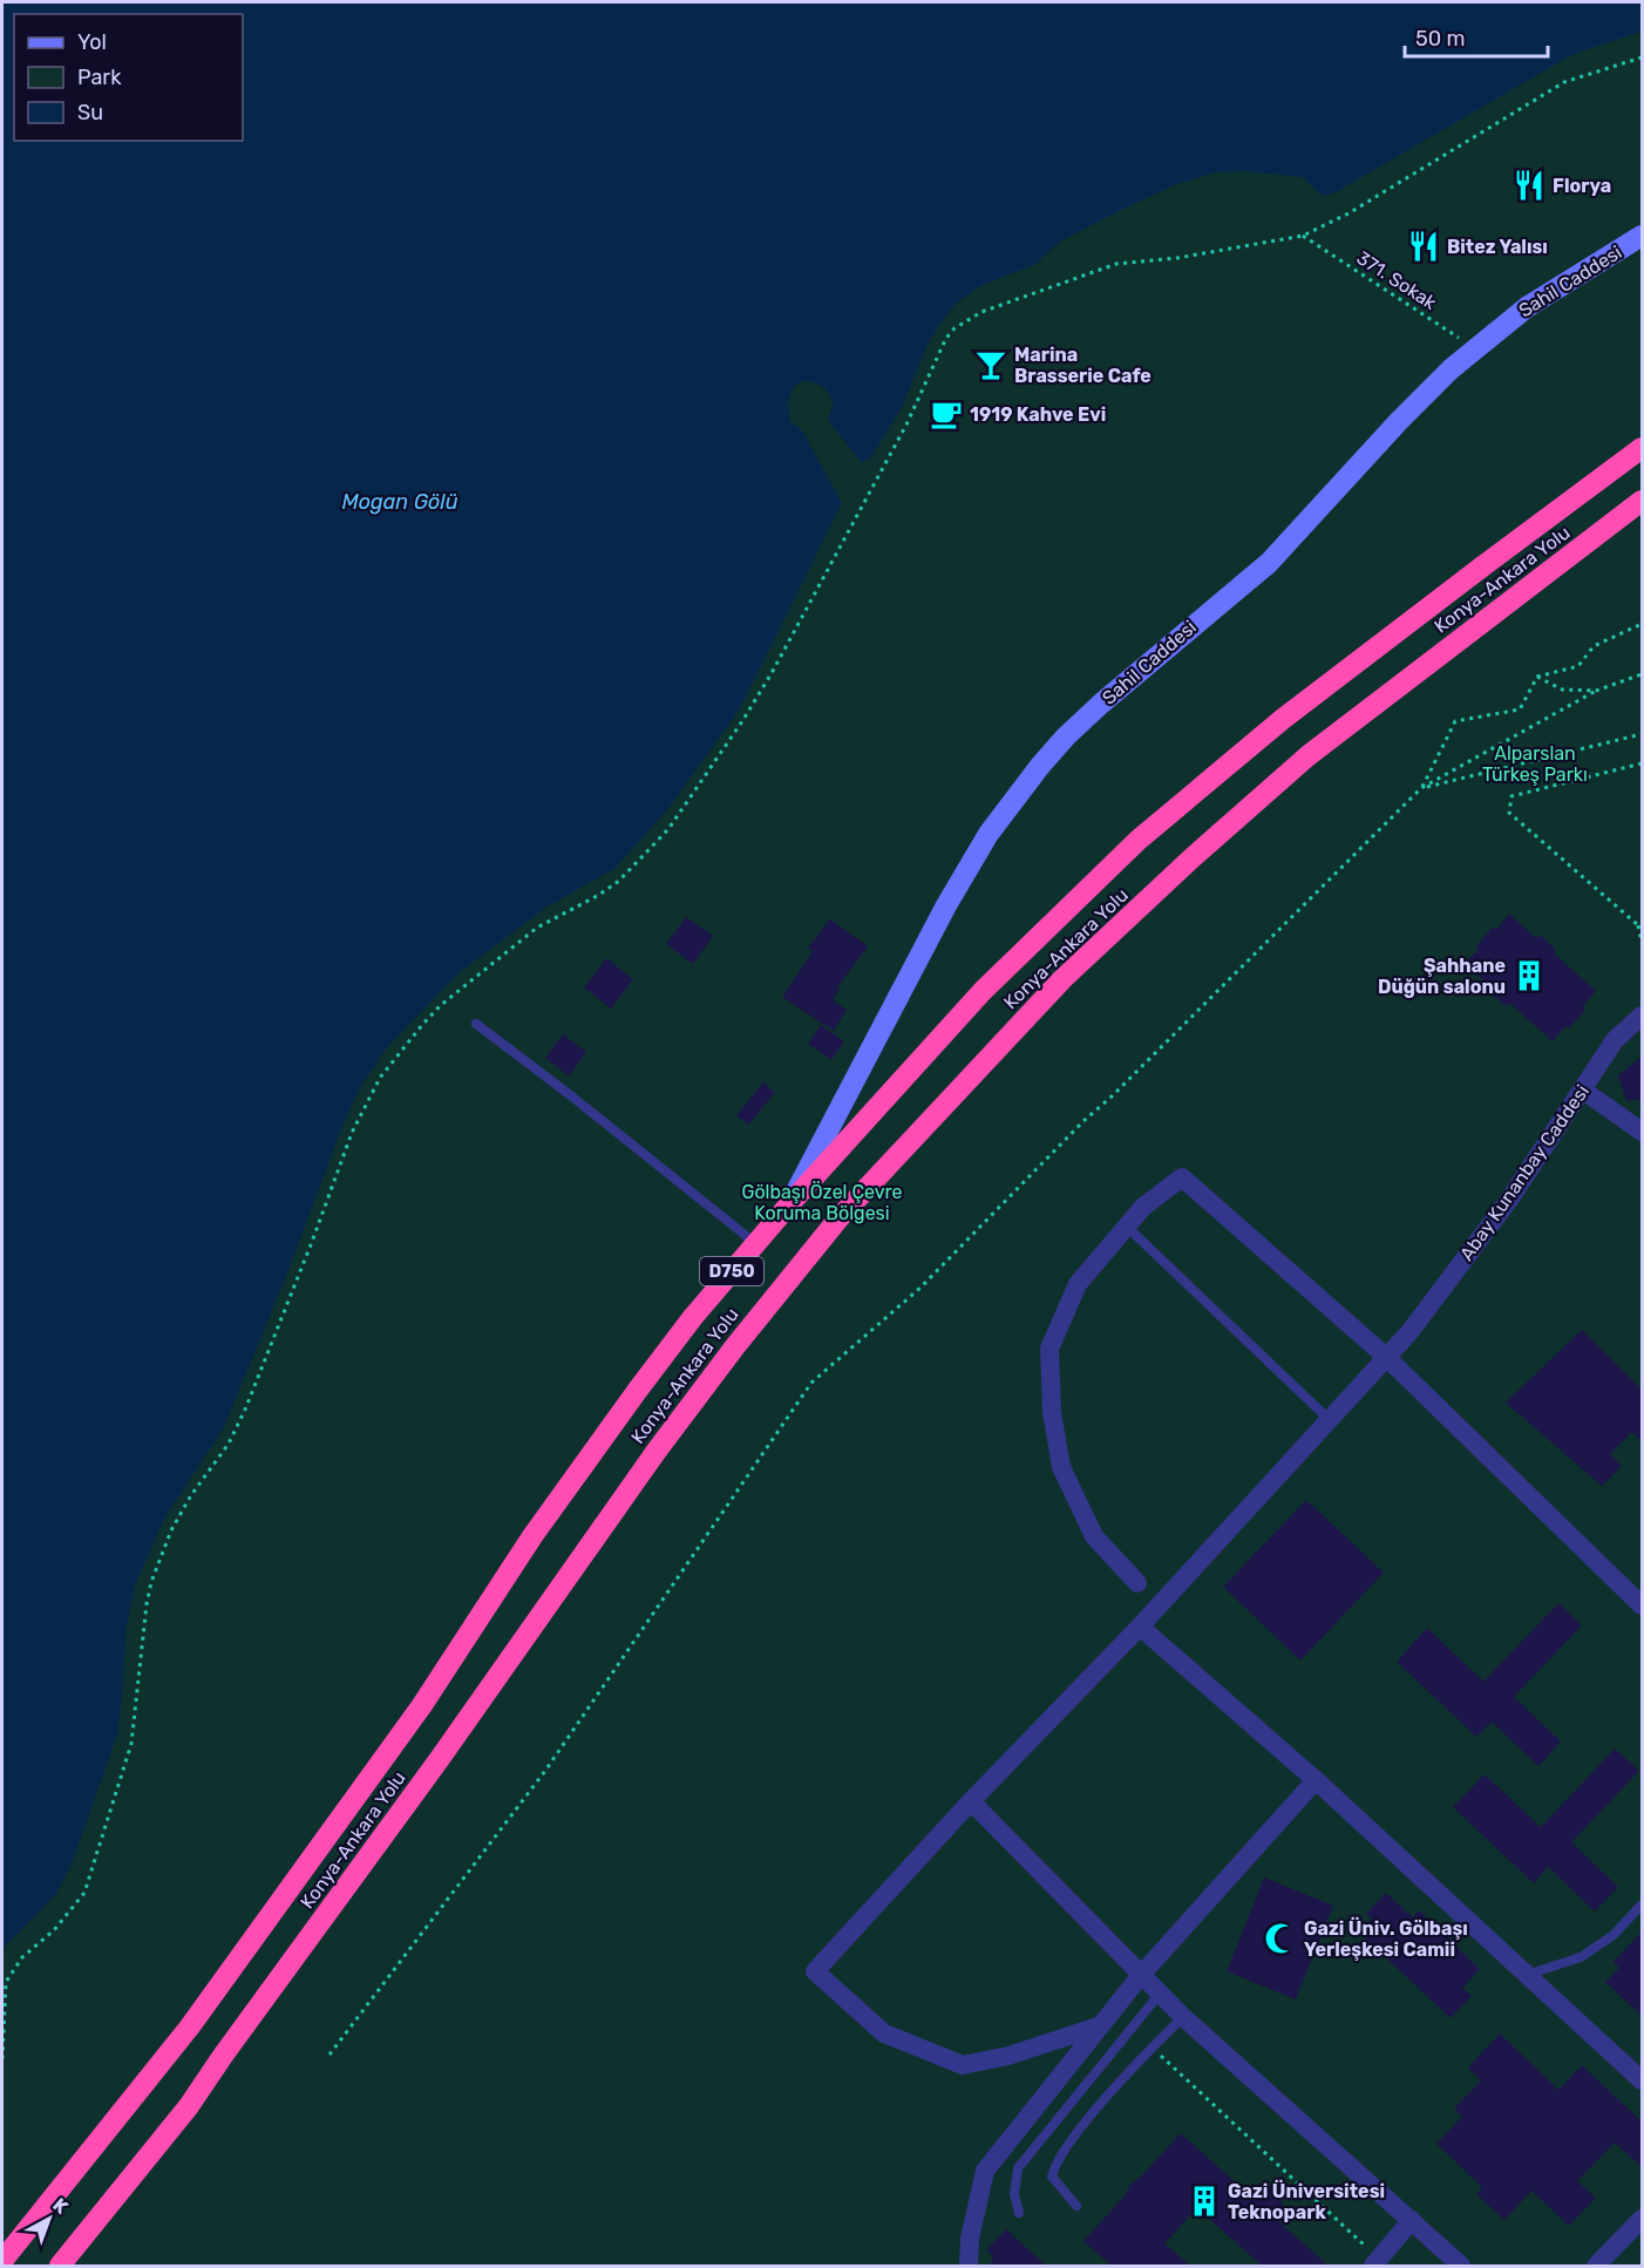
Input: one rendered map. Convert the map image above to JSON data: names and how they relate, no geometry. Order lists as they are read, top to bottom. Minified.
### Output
{"streets":{"highway":["Konya-Ankara Yolu","D750"],"street":["Sahil Caddesi","Abay Kunanbay Caddesi"],"path":["371. Sokak"]},"crossings":[["371. Sokak","Sahil Caddesi"],["Sahil Caddesi","D750"]],"water":["Mogan Gölü"],"parks":["Alparslan Türkeş Parkı","Gölbaşı Özel Çevre Koruma Bölgesi"],"places":{"restaurant":["Florya","Bitez Yalısı"],"bar":["Marina Brasserie Cafe"],"cafe":["1919 Kahve Evi"],"building":["Şahhane Düğün salonu","Gazi Üniversitesi Teknopark"],"mosque":["Gazi Üniv. Gölbaşı Yerleşkesi Camii"]},"legend":["Yol","Park","Su"],"scale_bar":"50 m","north":"top right"}
